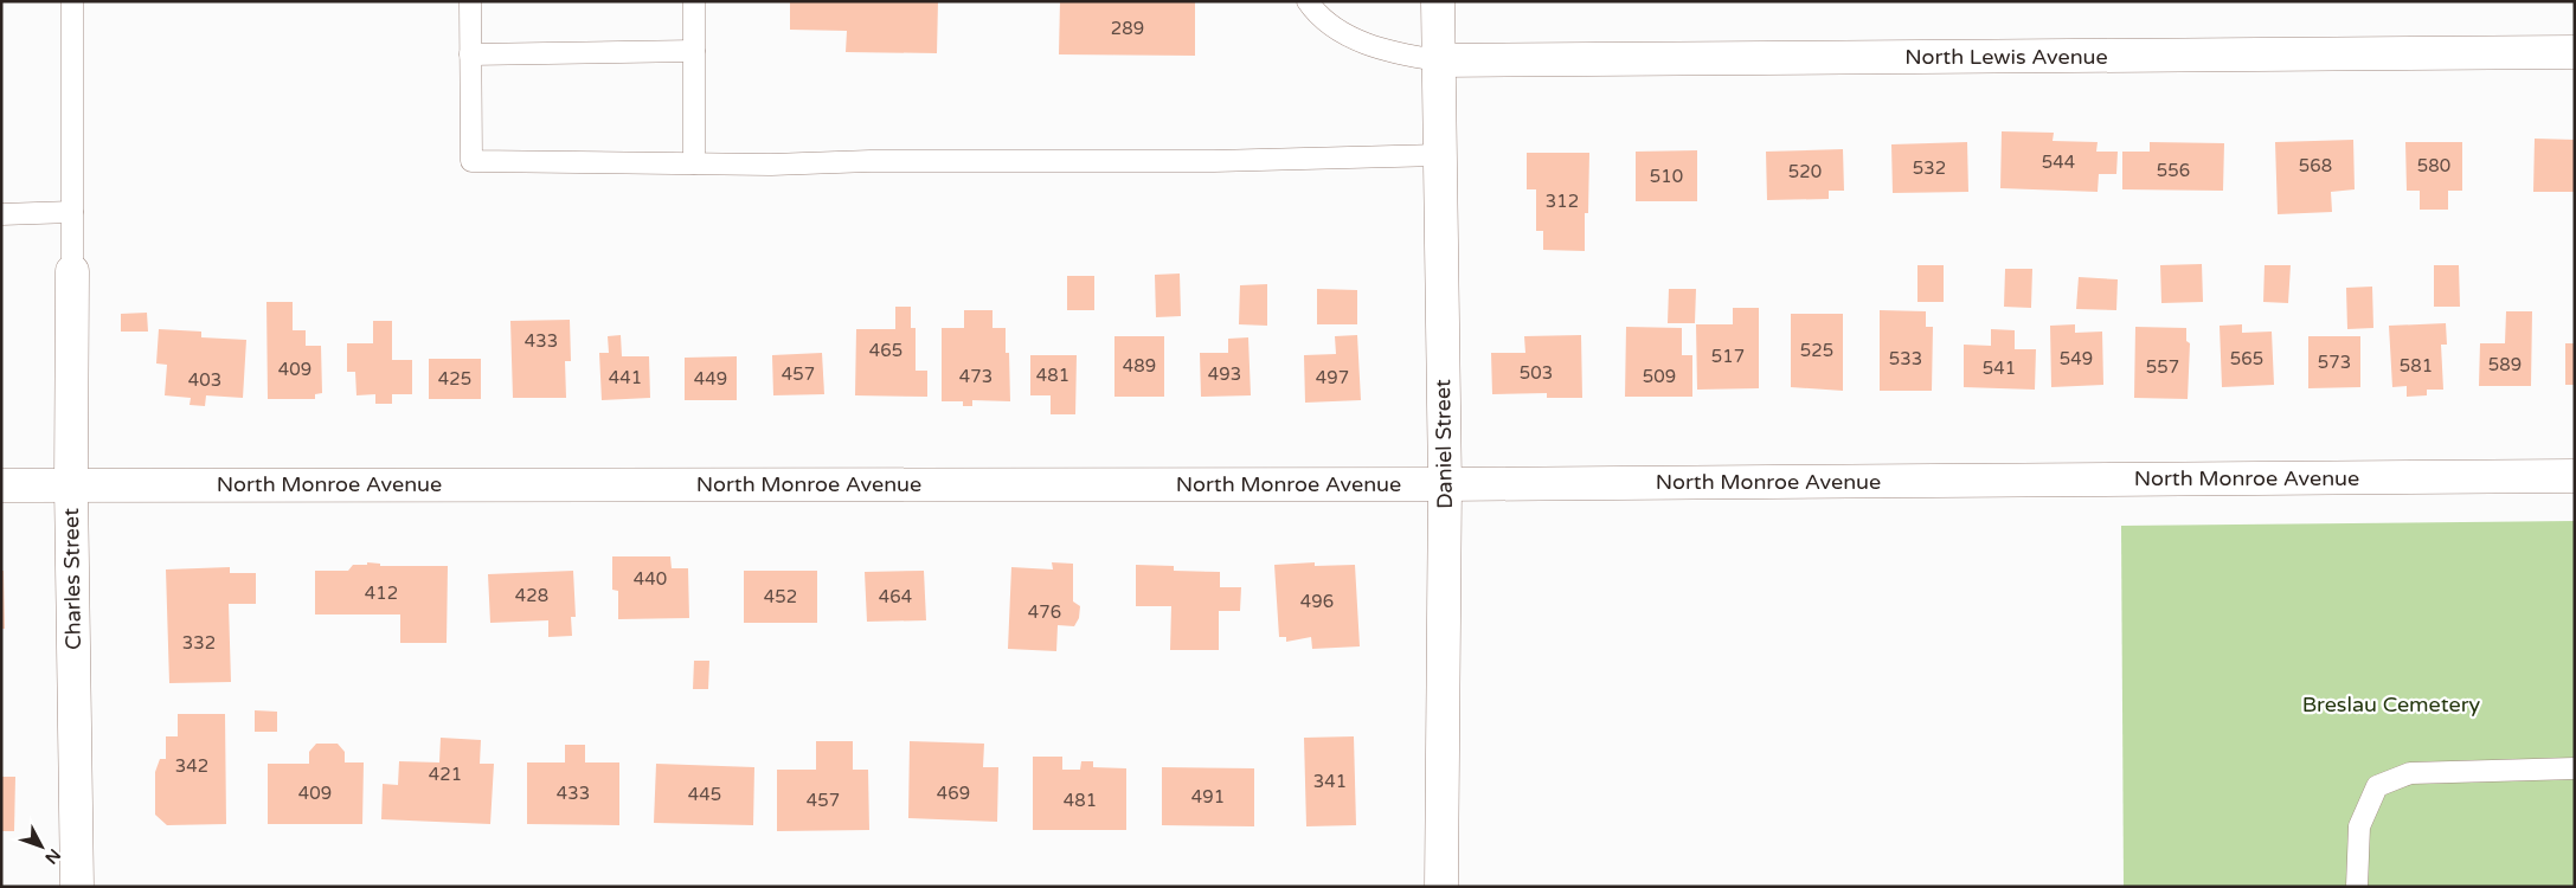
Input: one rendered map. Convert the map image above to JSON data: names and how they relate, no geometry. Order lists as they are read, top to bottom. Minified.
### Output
{"streets":{"street":["North Lewis Avenue","Daniel Street","North Monroe Avenue","Charles Street"]},"crossings":[["North Lewis Avenue","Daniel Street"],["Daniel Street","North Monroe Avenue"],["North Monroe Avenue","Charles Street"]],"parks":["Breslau Cemetery"],"house_numbers":["289","544","568","580","532","556","520","510","312","433","465","525","517","533","549","565","573","589","489","581","557","541","409","503","457","493","481","473","509","441","497","425","449","403","440","412","428","452","464","496","476","332","342","421","341","409","433","469","445","491","457","481"],"north":"bottom right"}
